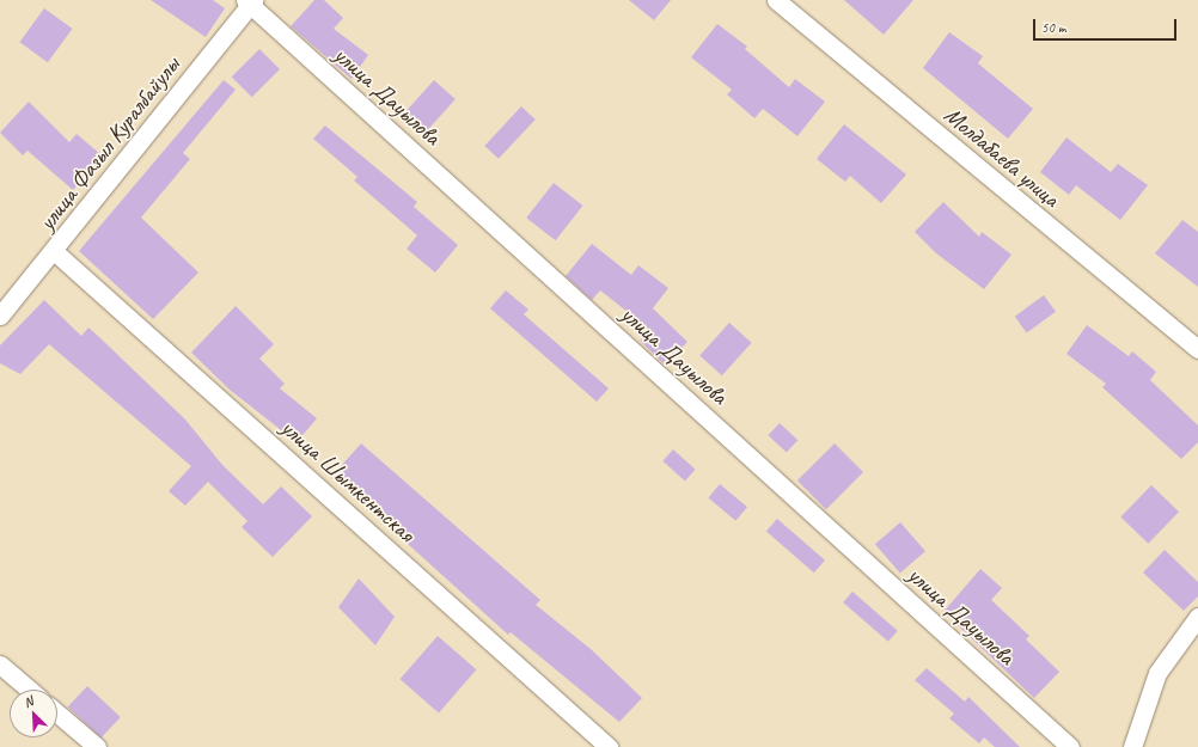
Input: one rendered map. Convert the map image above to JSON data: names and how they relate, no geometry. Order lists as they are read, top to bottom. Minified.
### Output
{"streets":{"street":["улица Дауылова","улица Фазыл Куралбайулы","Молдабаева улица","улица Шымкентская"]},"crossings":[["улица Дауылова","улица Фазыл Куралбайулы"],["улица Фазыл Куралбайулы","улица Шымкентская"]],"scale_bar":"50 m","north":"top left"}
